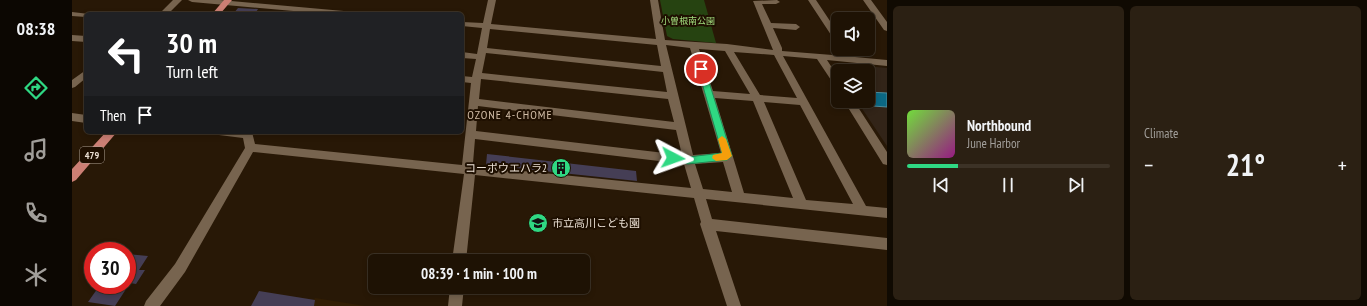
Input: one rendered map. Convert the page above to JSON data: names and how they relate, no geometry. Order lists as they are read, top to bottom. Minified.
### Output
{"streets":{"highway":["479"]},"districts":["OZONE 4-CHOME"],"parks":["小曽根南公園"],"places":{"building":["コーポウエハラ2"],"school or university":["市立高川こども園"]},"page":{"tabs":"08:38","tile":"Climate","turn":["30 m","Turn left"],"then":"Then","song":["Northbound","June Harbor"],"heat":["−","21°","+"],"limit":"30","trip":"08:39 · 1 min · 100 m"}}
